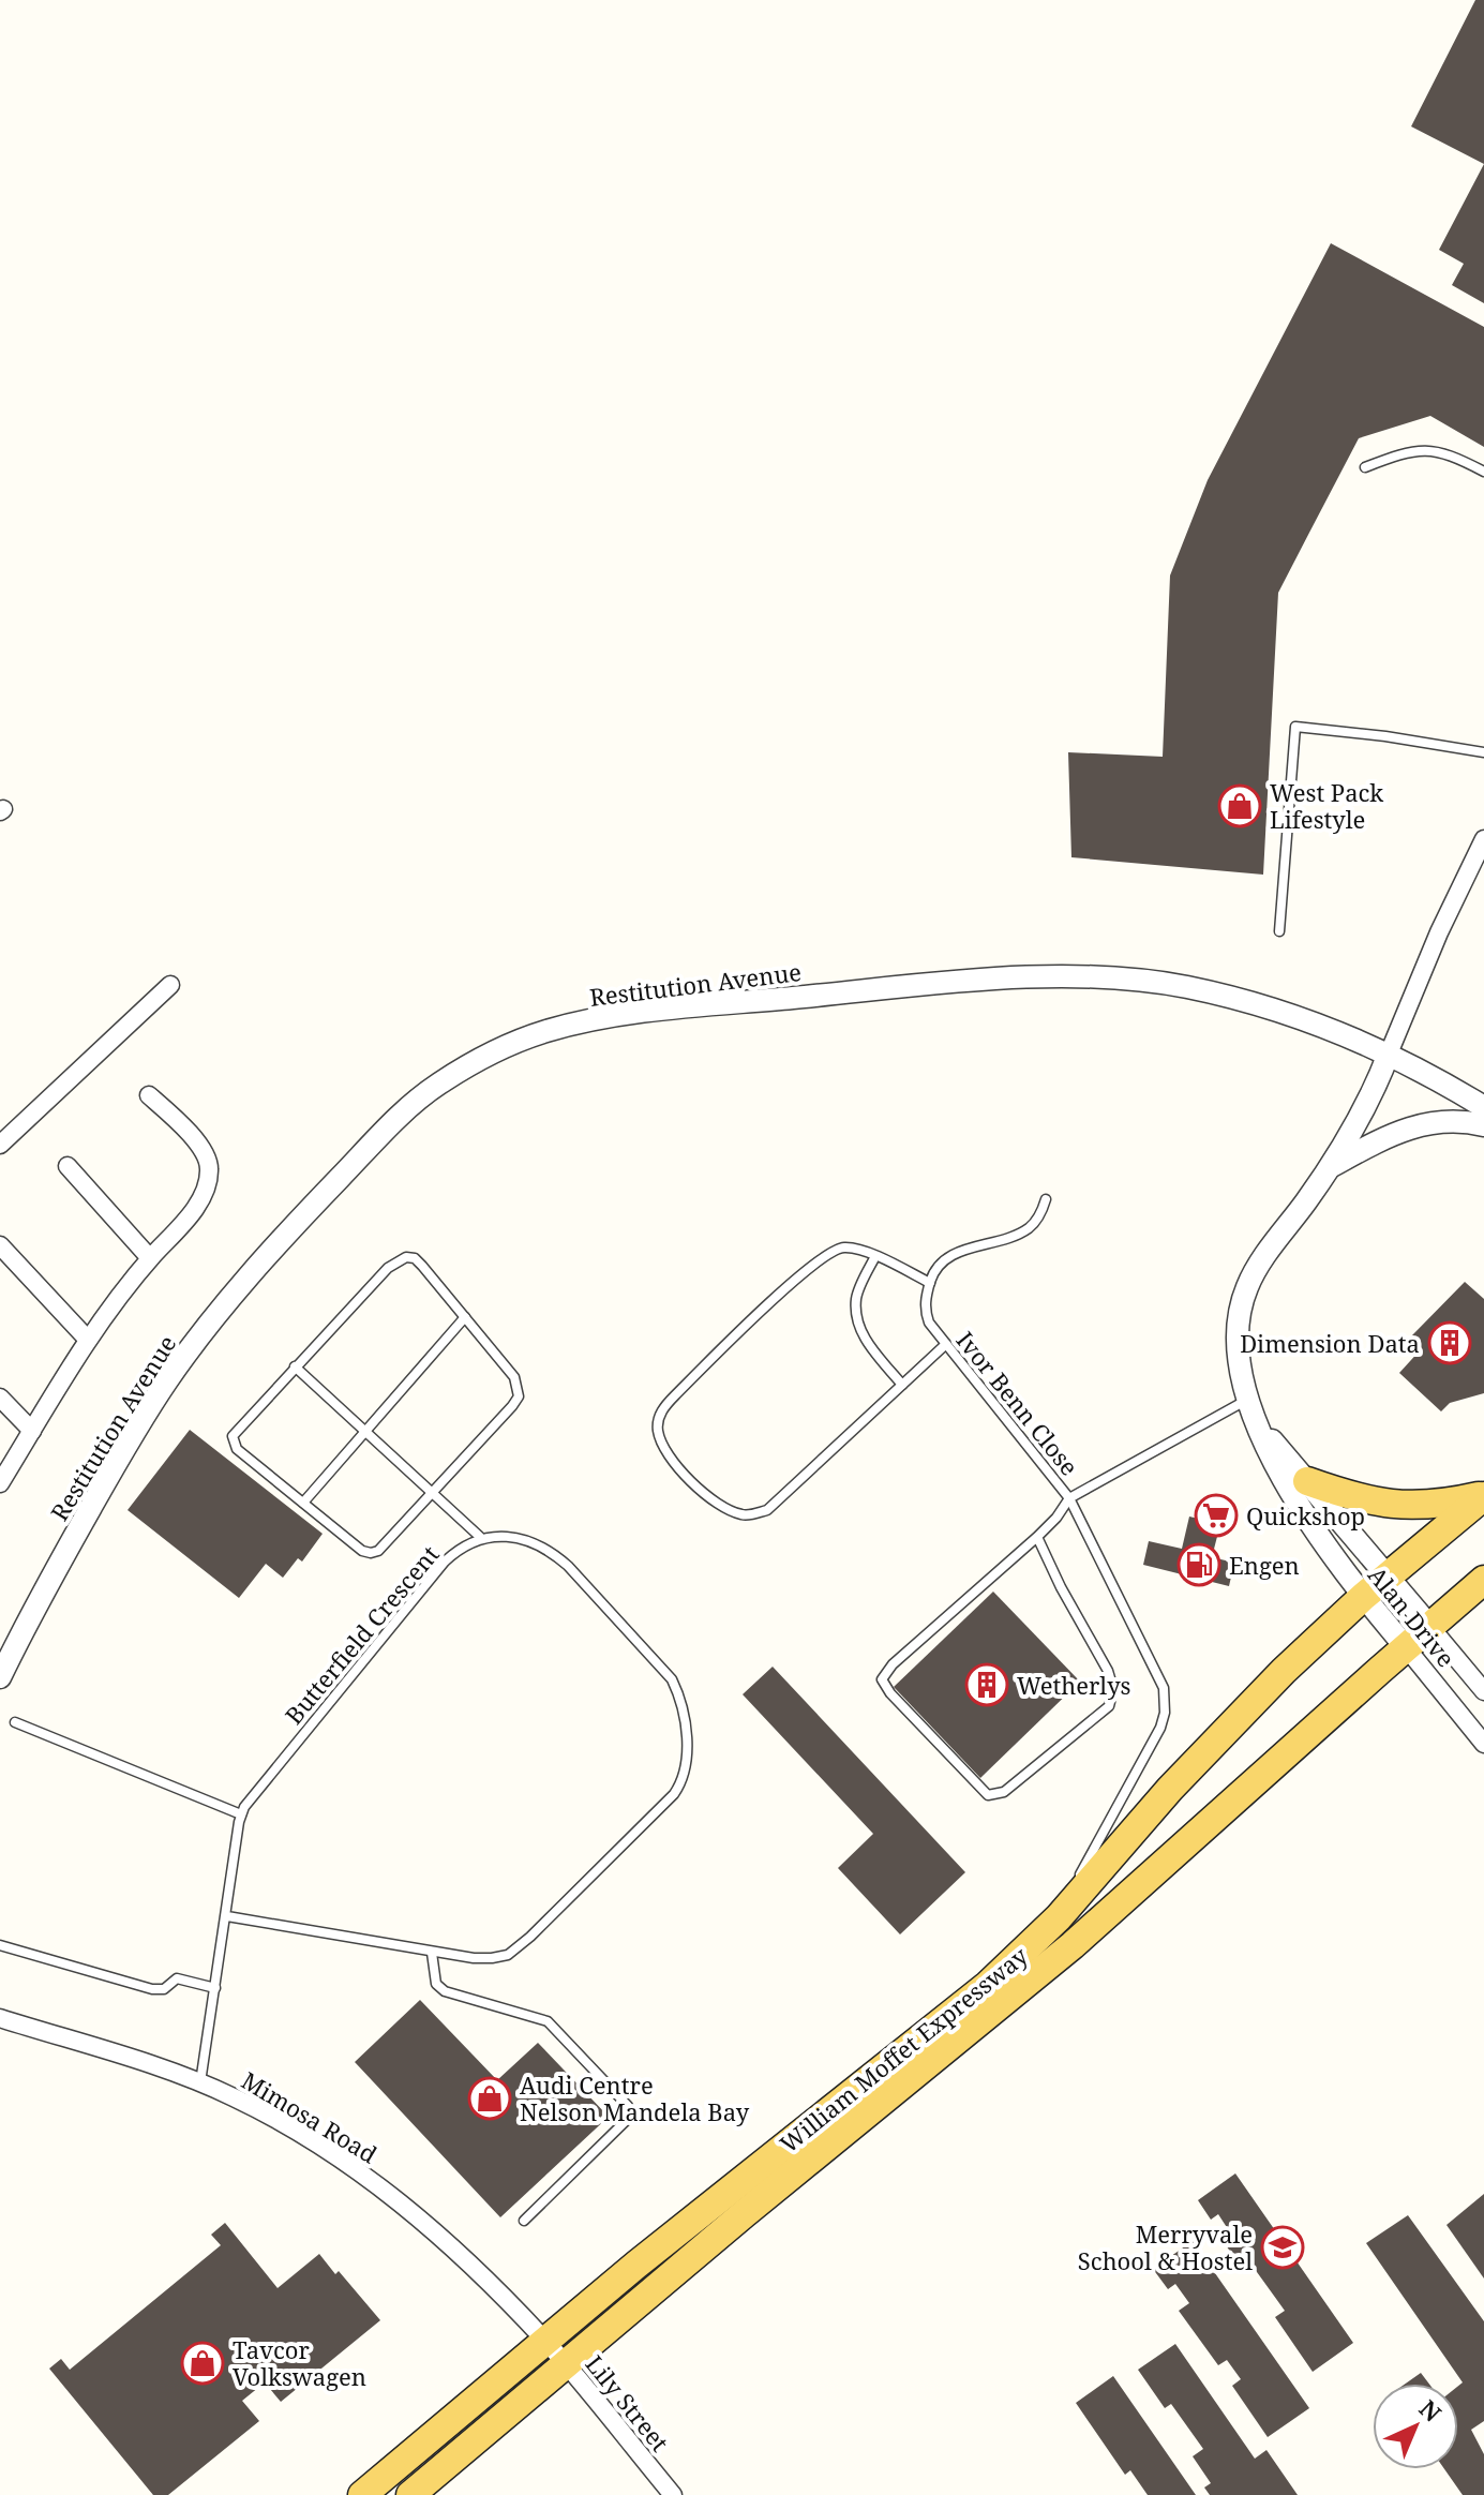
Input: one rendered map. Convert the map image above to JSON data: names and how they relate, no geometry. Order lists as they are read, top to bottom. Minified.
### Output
{"streets":{"main road":["William Moffet Expressway"],"street":["Restitution Avenue","Alan Drive","Mimosa Road","Lily Street"],"lane":["Ivor Benn Close","Butterfield Crescent"]},"crossings":[["Ivor Benn Close","Alan Drive"],["Alan Drive","William Moffet Expressway"],["Butterfield Crescent","Mimosa Road"],["William Moffet Expressway","Mimosa Road"],["William Moffet Expressway","Lily Street"],["Mimosa Road","Lily Street"]],"places":{"shop":["West Pack Lifestyle","Audi Centre Nelson Mandela Bay","Tavcor Volkswagen"],"building":["Dimension Data","Wetherlys"],"supermarket":["Quickshop"],"fuel station":["Engen"],"school or university":["Merryvale School & Hostel"]},"north":"top right"}
